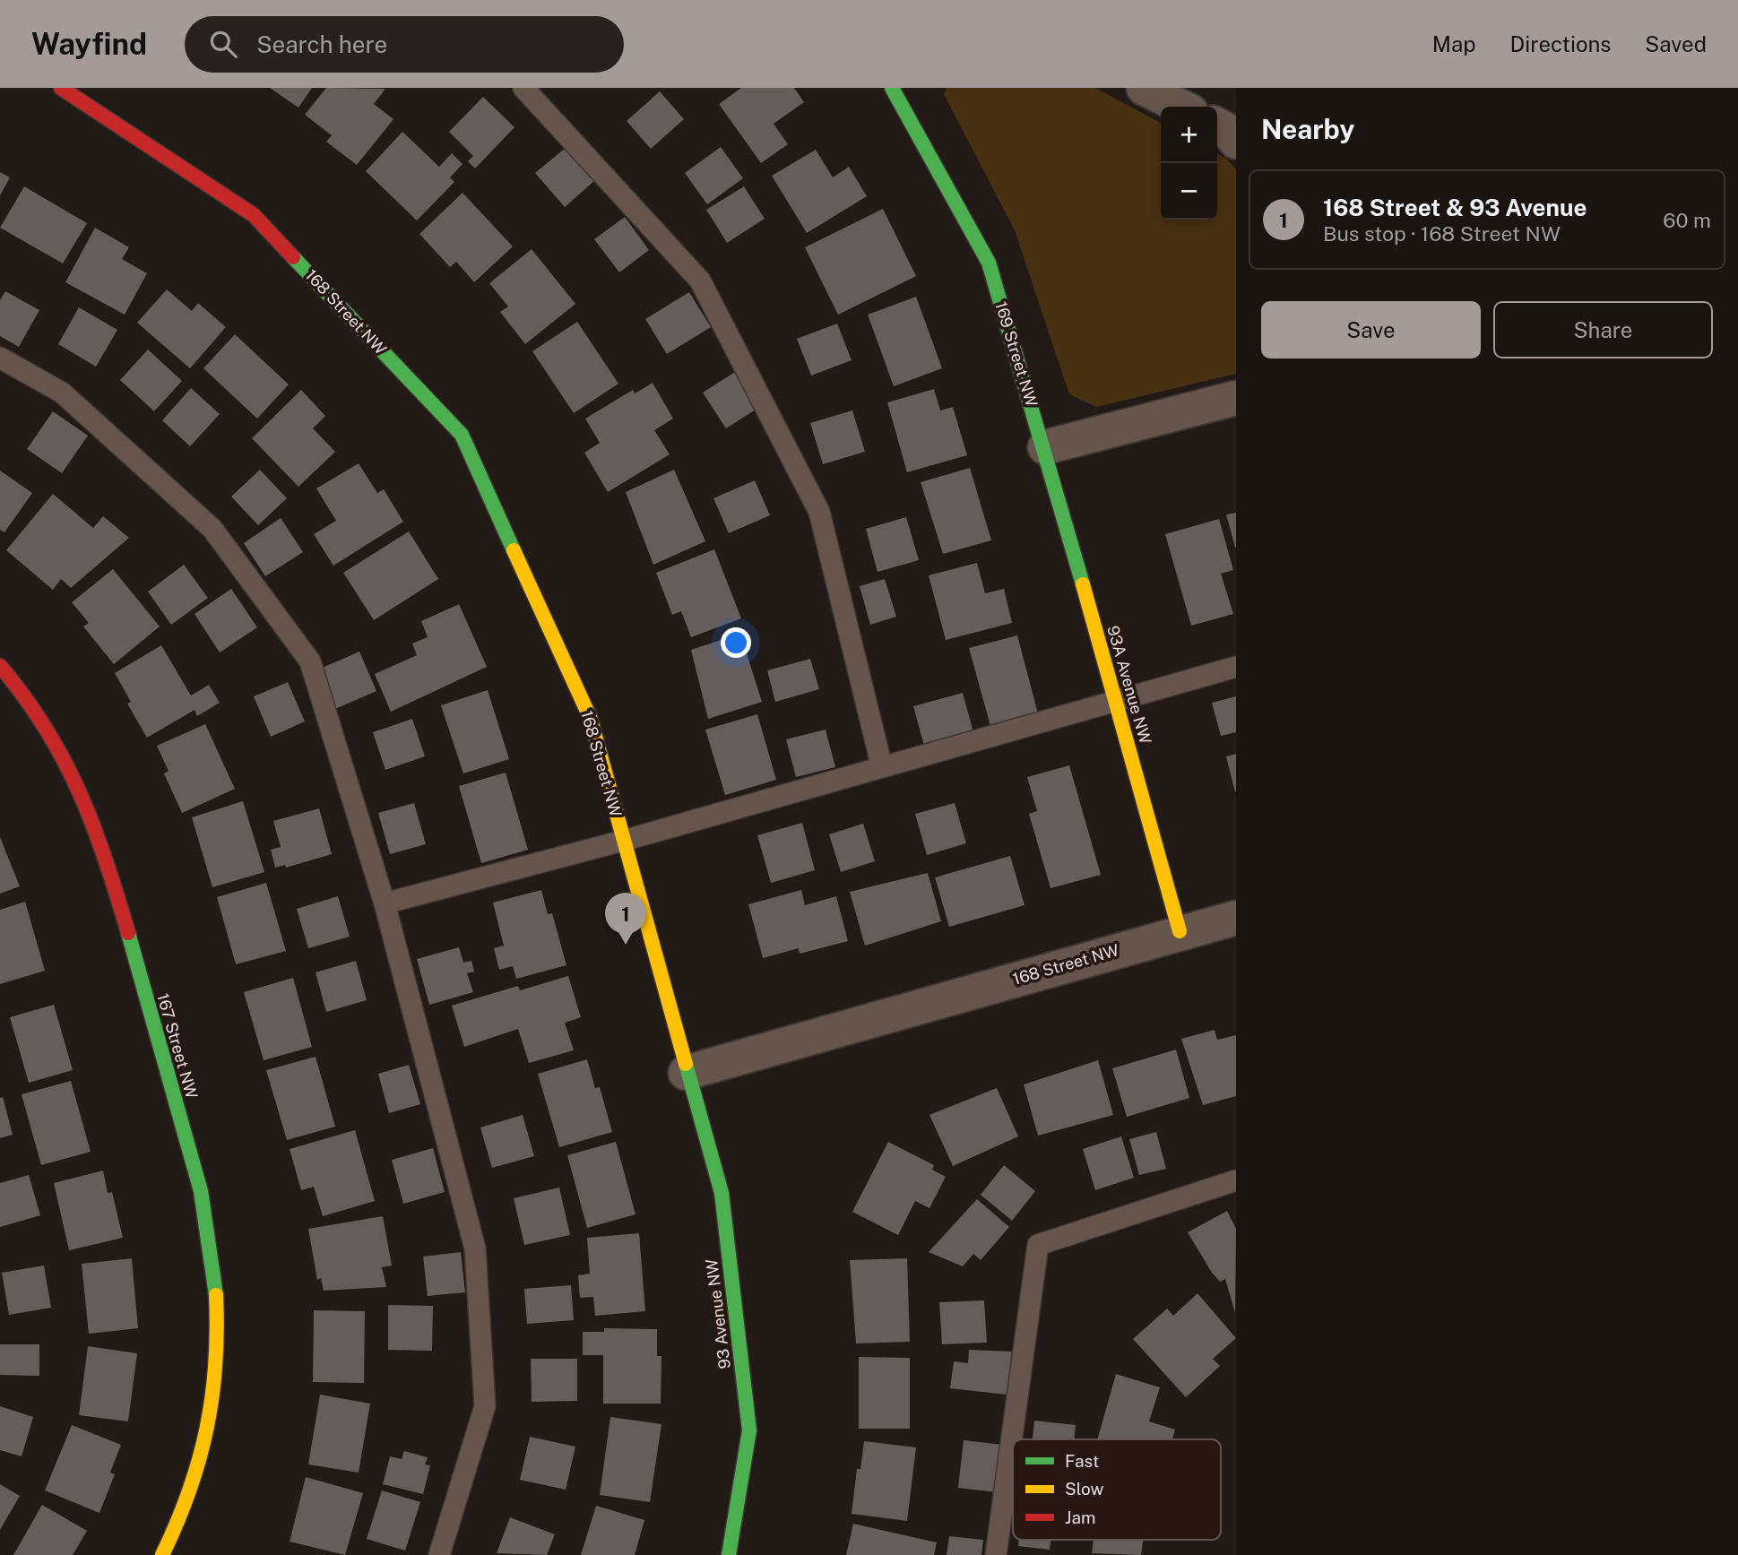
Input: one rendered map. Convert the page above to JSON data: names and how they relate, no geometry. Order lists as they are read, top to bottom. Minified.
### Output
{"streets":{"street":["168 Street NW","169 Street NW","93A Avenue NW","167 Street NW","93 Avenue NW"]},"crossings":[["168 Street NW","93A Avenue NW"],["168 Street NW","93 Avenue NW"],["169 Street NW","93A Avenue NW"]],"legend":["Fast","Slow","Jam"],"page":{"header":"Wayfind","search":"Search here","nav":["Map","Directions","Saved"],"heading":"Nearby","map_buttons":["+","−"],"list":[{"mark":"1","name":"168 Street & 93 Avenue","note":"Bus stop · 168 Street NW","value":"60 m"}],"buttons":["Save","Share"],"pins":"1"}}
